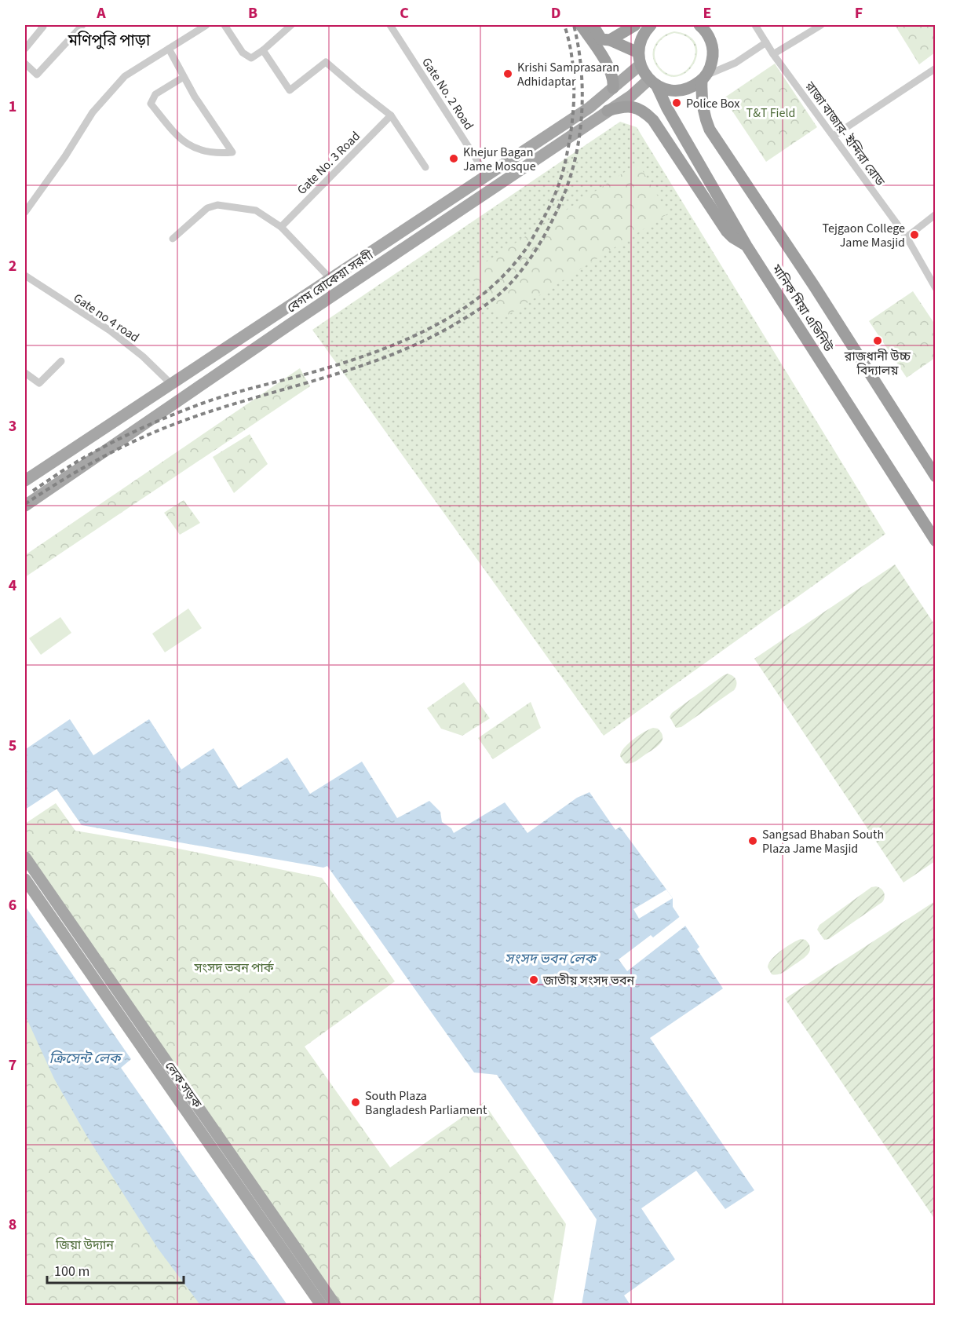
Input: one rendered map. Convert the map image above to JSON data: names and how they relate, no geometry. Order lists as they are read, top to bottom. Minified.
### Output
{"streets":{"highway":["মানিক মিয়া এভিনিউ"],"main road":["বেগম রোকেয়া সরণী","লেক সড়ক"],"street":["Gate No. 2 Road","রাজা বাজার- ইন্দিরা রোড","Gate No. 3 Road","Gate no 4 road"]},"crossings":[["Gate No. 2 Road","বেগম রোকেয়া সরণী"],["বেগম রোকেয়া সরণী","মানিক মিয়া এভিনিউ"],["বেগম রোকেয়া সরণী","Gate no 4 road"]],"districts":["মণিপুরি পাড়া"],"water":["সংসদ ভবন লেক","ক্রিসেন্ট লেক"],"parks":["T&T Field","সংসদ ভবন পার্ক","জিয়া উদ্যান"],"places":["Krishi Samprasaran Adhidaptar","Police Box","Khejur Bagan Jame Mosque","Tejgaon College Jame Masjid","রাজধানী উচ্চ বিদ্যালয়","Sangsad Bhaban South Plaza Jame Masjid","জাতীয় সংসদ ভবন","South Plaza Bangladesh Parliament"],"scale_bar":"100 m","grid":{"columns":["A","B","C","D","E","F"],"rows":["1","2","3","4","5","6","7","8"]}}
